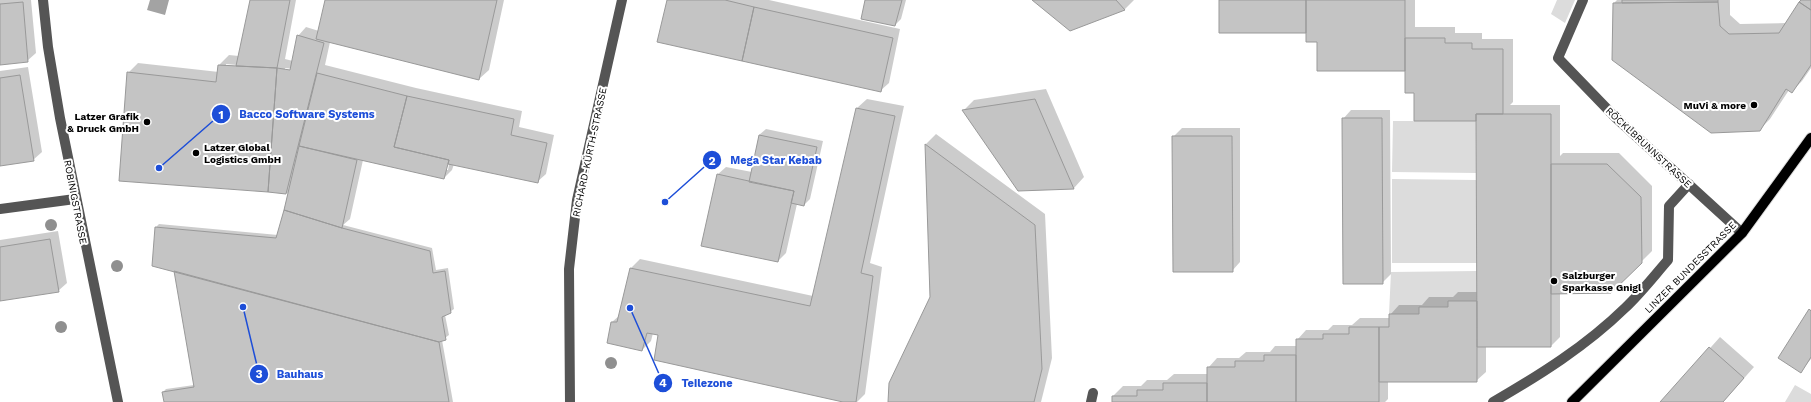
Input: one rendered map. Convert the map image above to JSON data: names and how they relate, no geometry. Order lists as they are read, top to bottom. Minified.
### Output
{"streets":{"main road":["LINZER BUNDESSTRASSE"],"street":["RÖCKLBRUNNSTRASSE","RICHARD-KÜRTH-STRASSE","ROBINIGSTRASSE"]},"crossings":[["RÖCKLBRUNNSTRASSE","LINZER BUNDESSTRASSE"]],"places":["MuVi & more","Latzer Grafik & Druck GmbH","Latzer Global Logistics GmbH","Bacco Software Systems","Mega Star Kebab","Salzburger Sparkasse Gnigl","Bauhaus","Teilezone"]}
